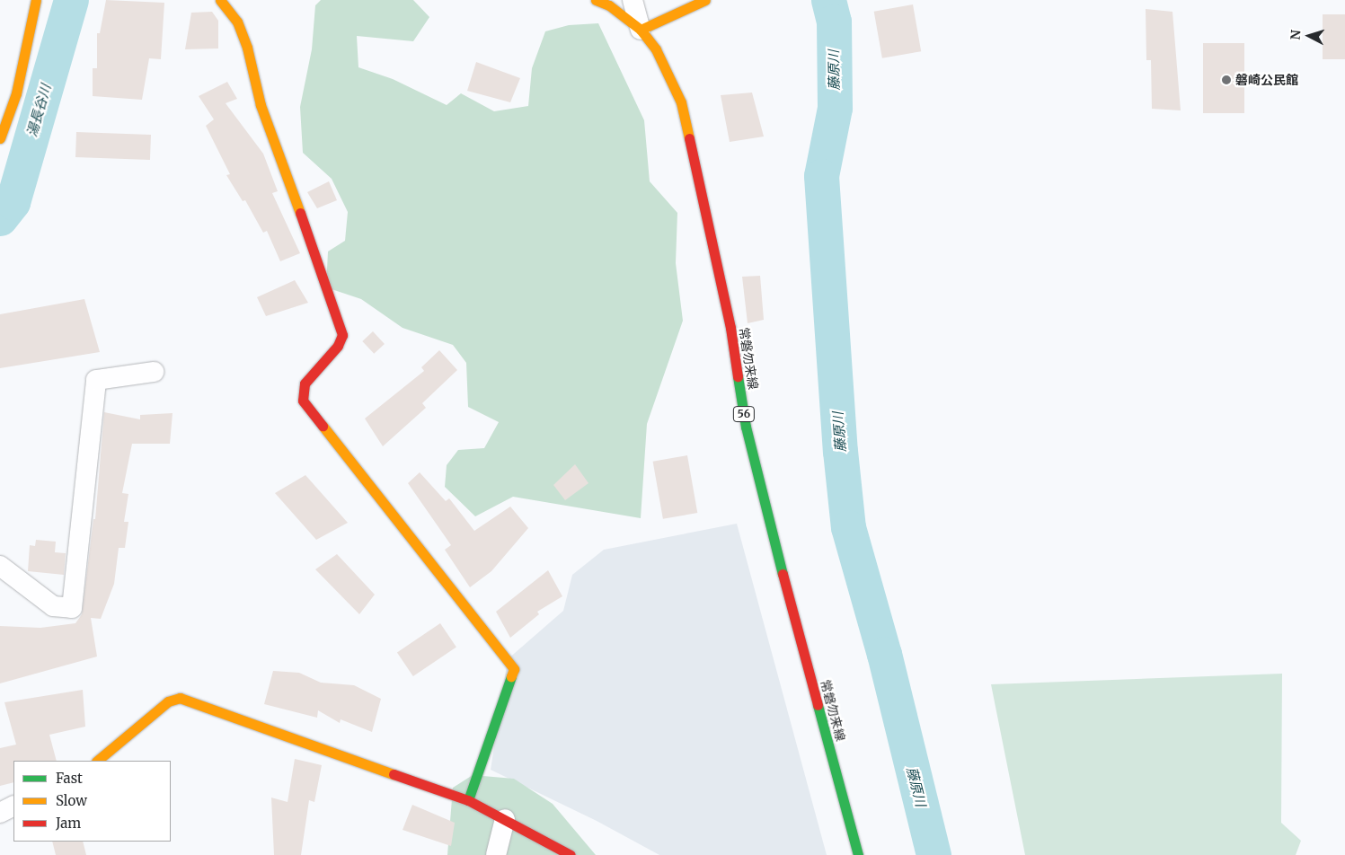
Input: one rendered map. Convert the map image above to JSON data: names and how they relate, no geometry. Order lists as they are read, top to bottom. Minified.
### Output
{"streets":{"street":["常磐勿来線","56"]},"water":["藤原川","湯長谷川"],"places":["磐崎公民館"],"legend":["Fast","Slow","Jam"],"north":"left"}
